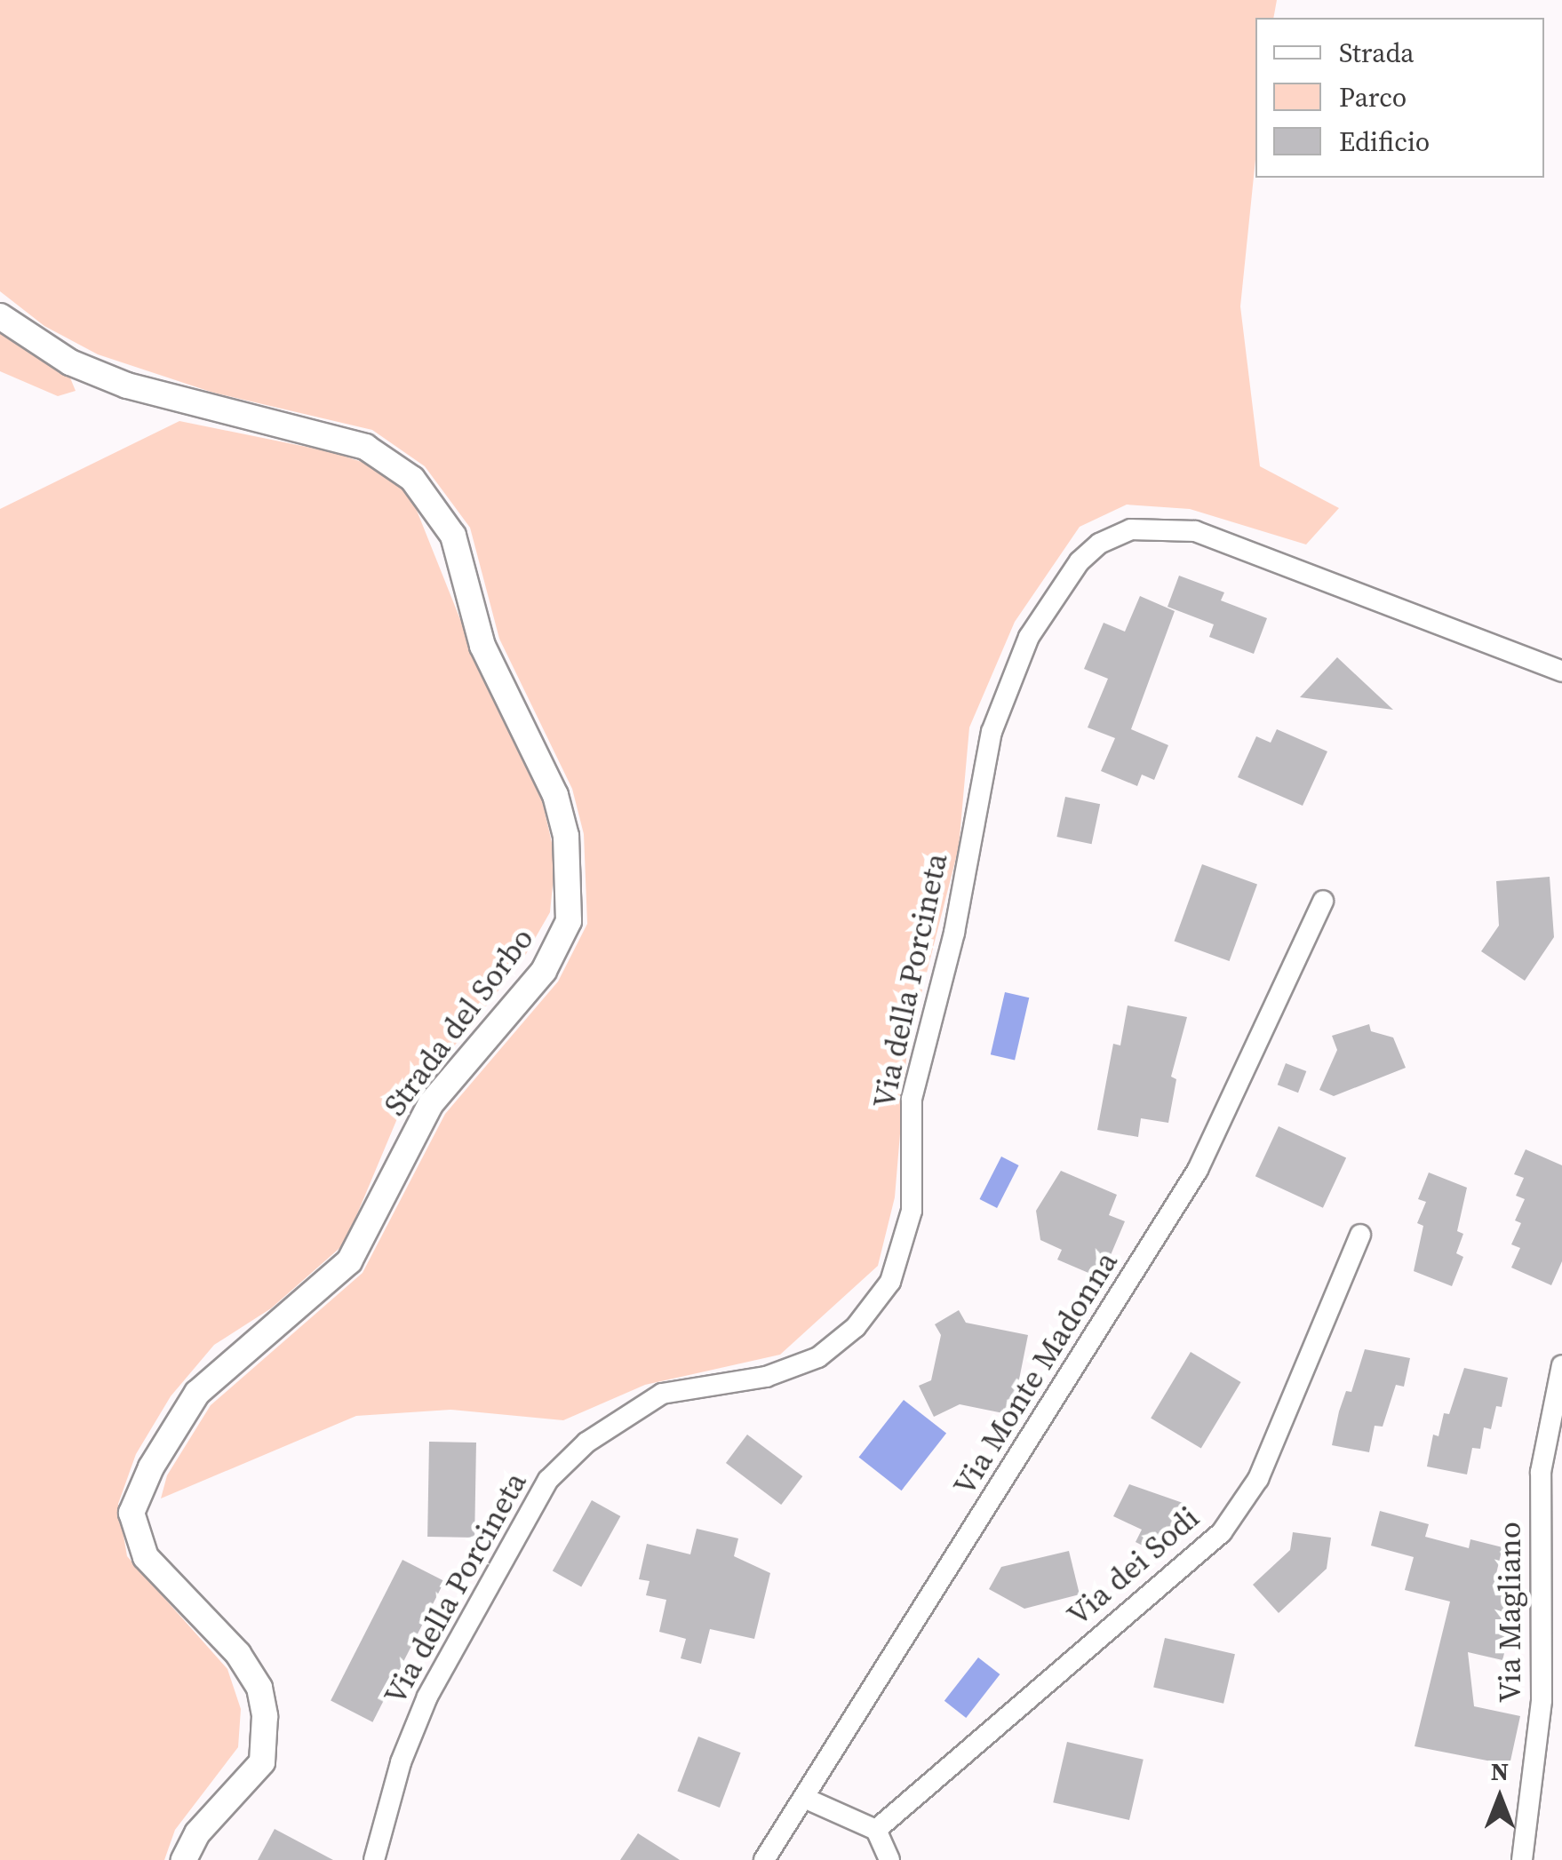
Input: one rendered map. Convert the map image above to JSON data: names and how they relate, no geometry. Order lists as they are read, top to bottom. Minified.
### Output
{"streets":{"street":["Via della Porcineta","Strada del Sorbo","Via Monte Madonna","Via dei Sodi","Via Magliano"]},"legend":["Strada","Parco","Edificio"],"north":"top"}
